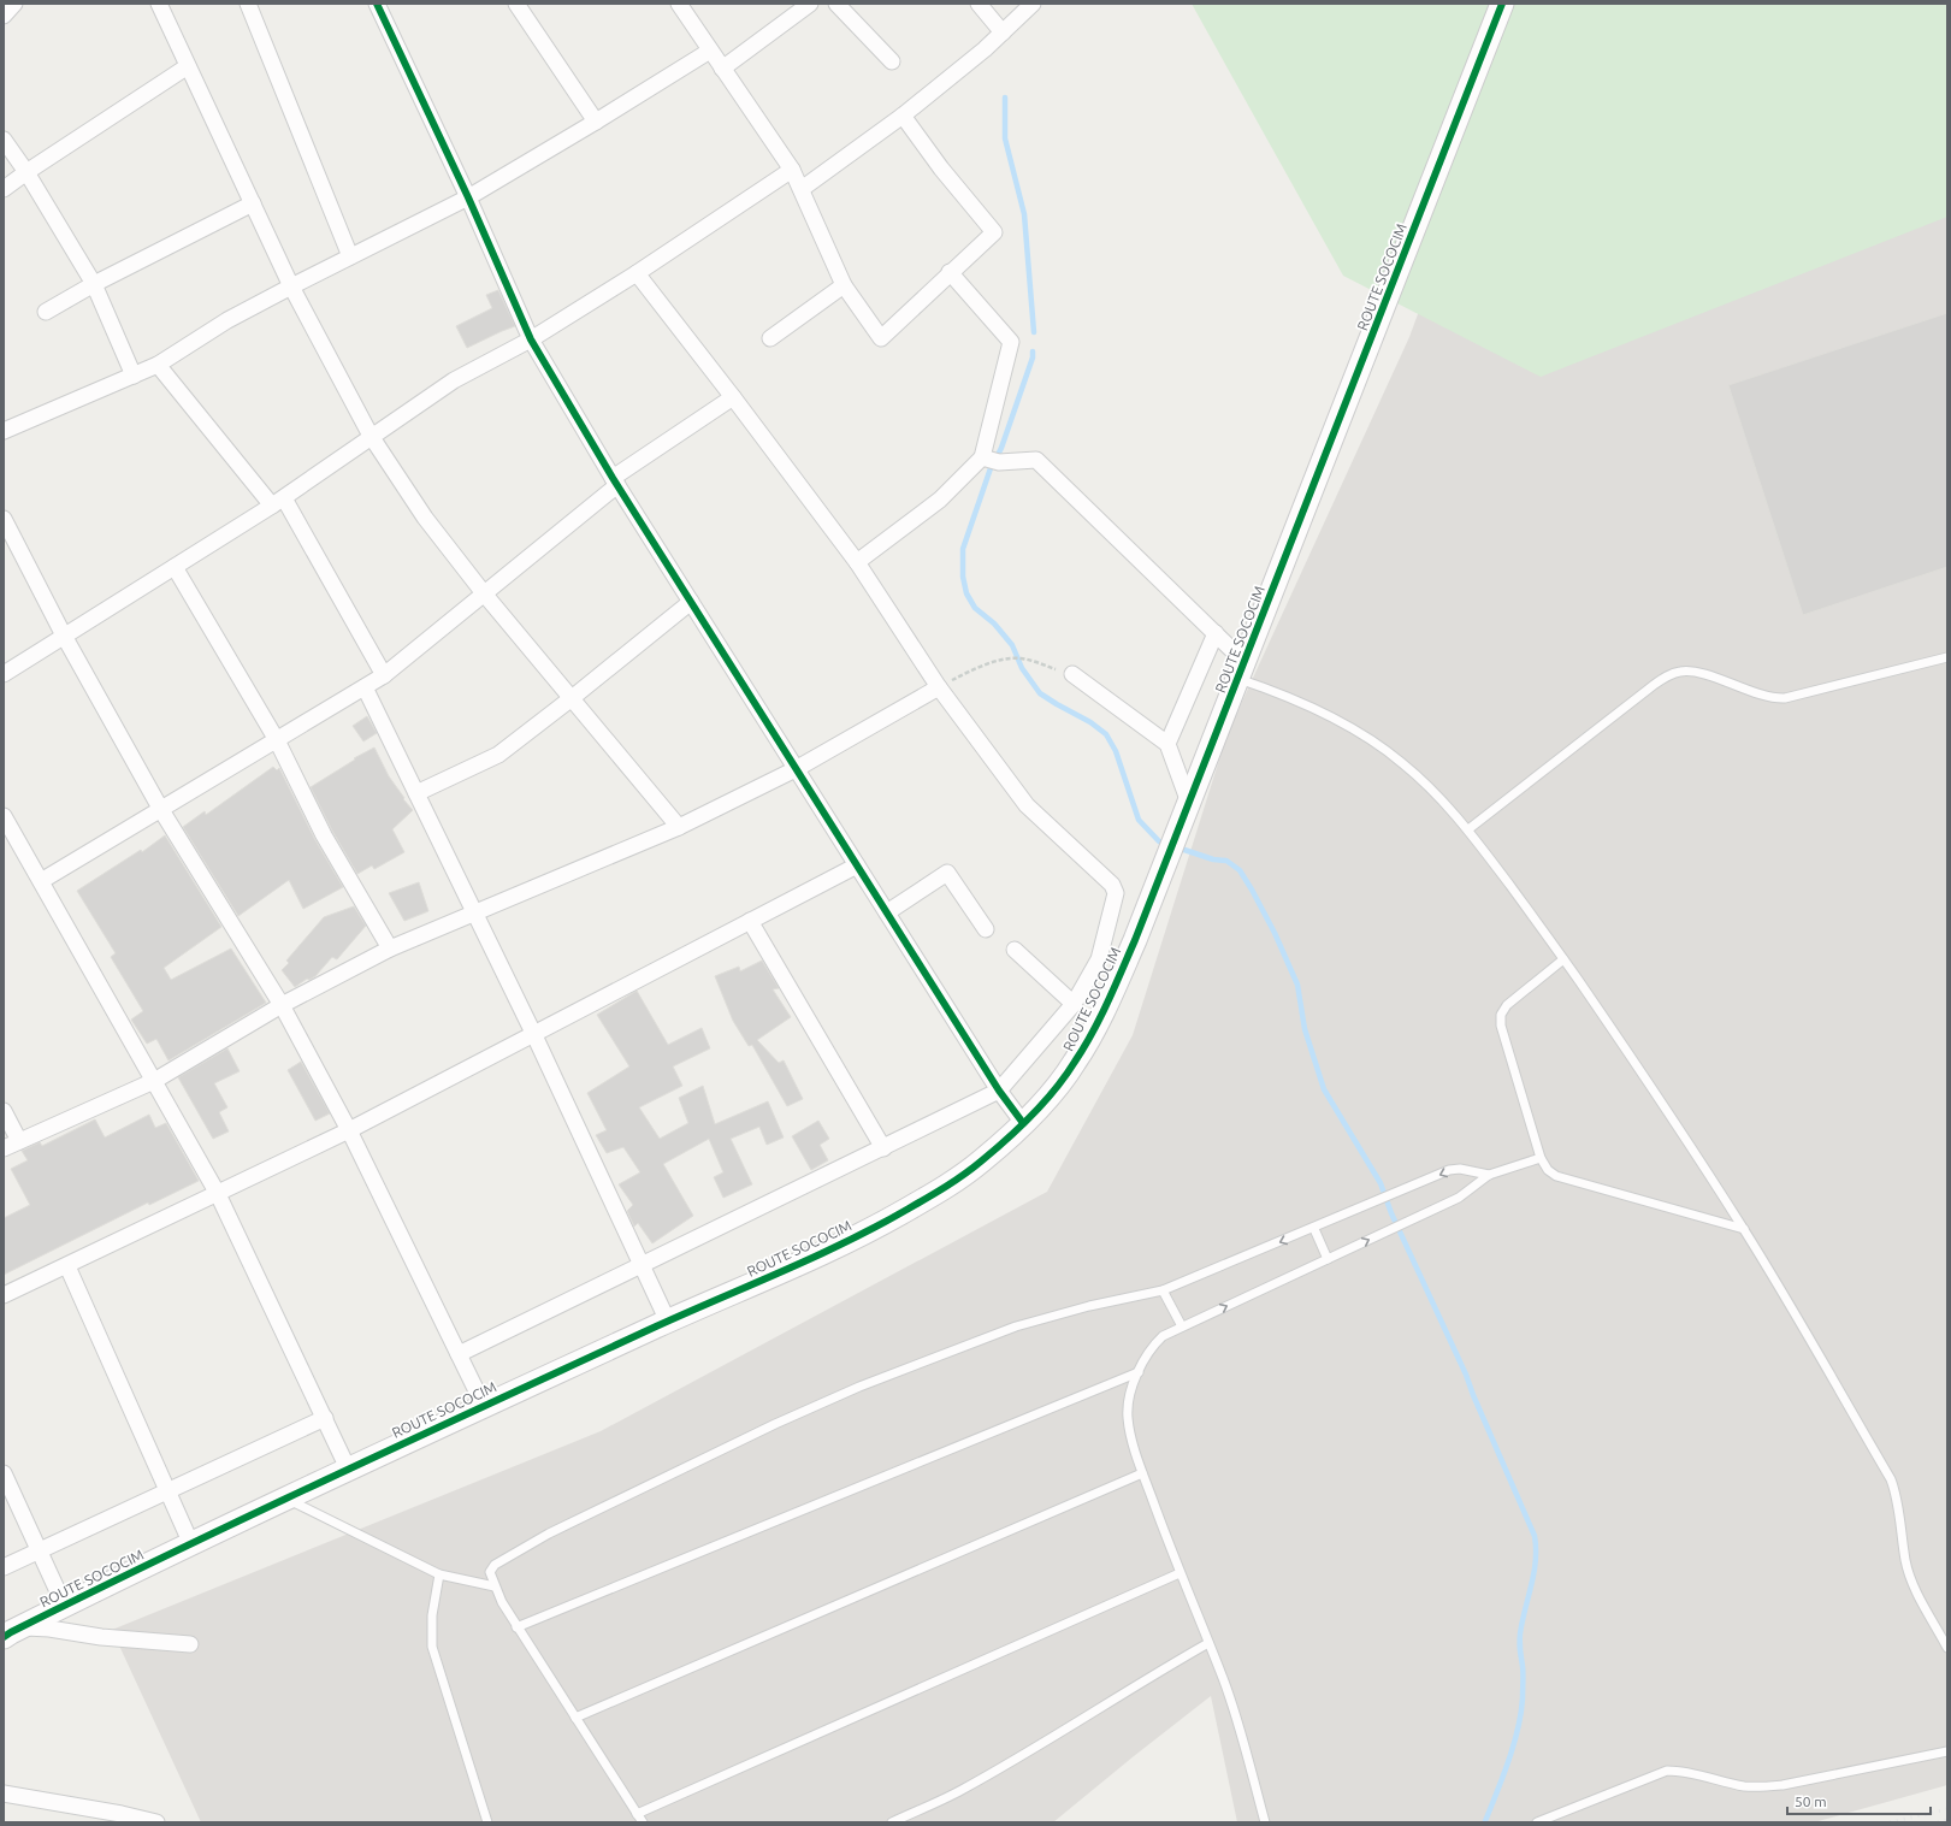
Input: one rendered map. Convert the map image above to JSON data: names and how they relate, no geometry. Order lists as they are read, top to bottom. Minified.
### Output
{"streets":{"street":["ROUTE SOCOCIM"]},"scale_bar":"50 m"}
